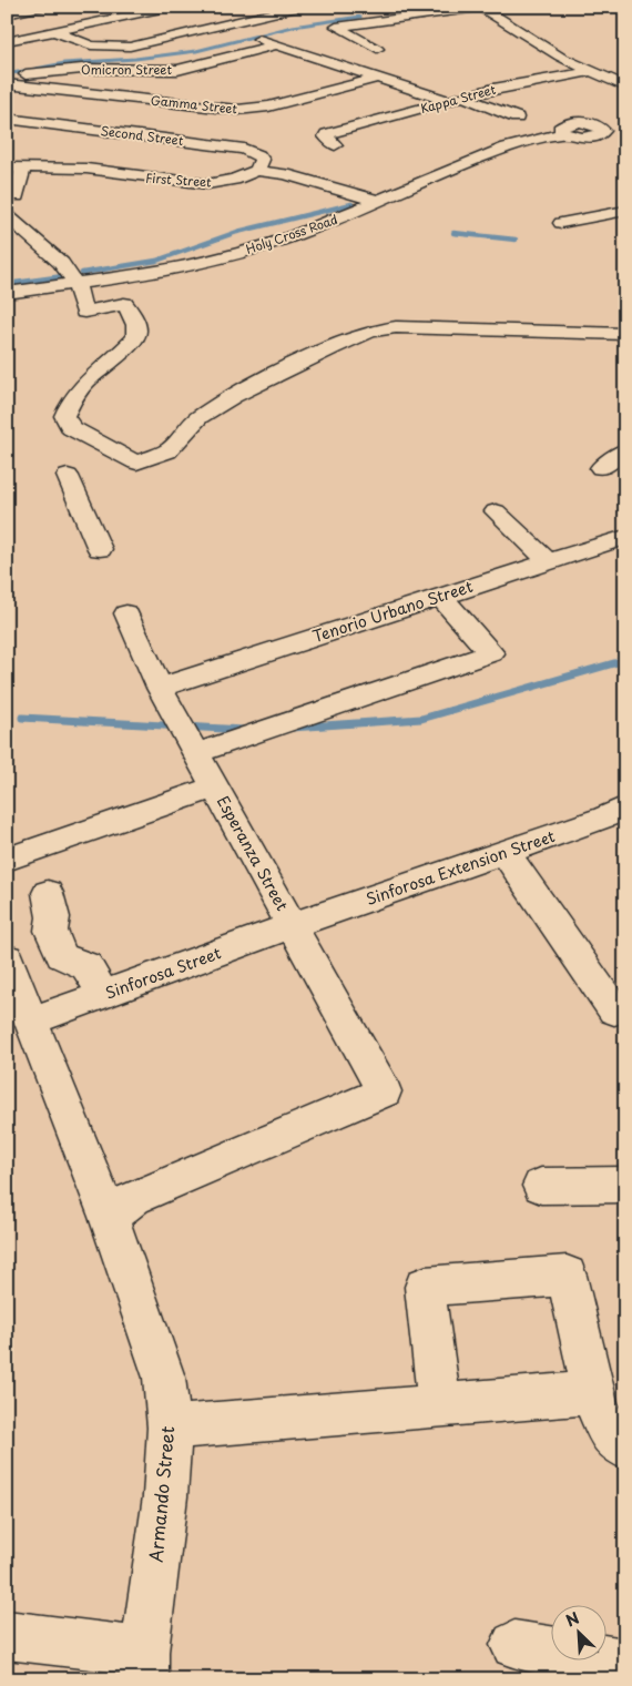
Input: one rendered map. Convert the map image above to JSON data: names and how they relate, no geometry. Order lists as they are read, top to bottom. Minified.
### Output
{"streets":{"street":["Omicron Street","Kappa Street","Gamma Street","Second Street","First Street","Holy Cross Road","Tenorio Urbano Street","Esperanza Street","Sinforosa Extension Street","Sinforosa Street","Armando Street"]},"crossings":[["Second Street","First Street"],["First Street","Holy Cross Road"],["Tenorio Urbano Street","Esperanza Street"],["Esperanza Street","Sinforosa Extension Street"],["Esperanza Street","Sinforosa Street"],["Esperanza Street","Armando Street"],["Sinforosa Extension Street","Sinforosa Street"],["Sinforosa Street","Armando Street"]],"north":"top left"}
